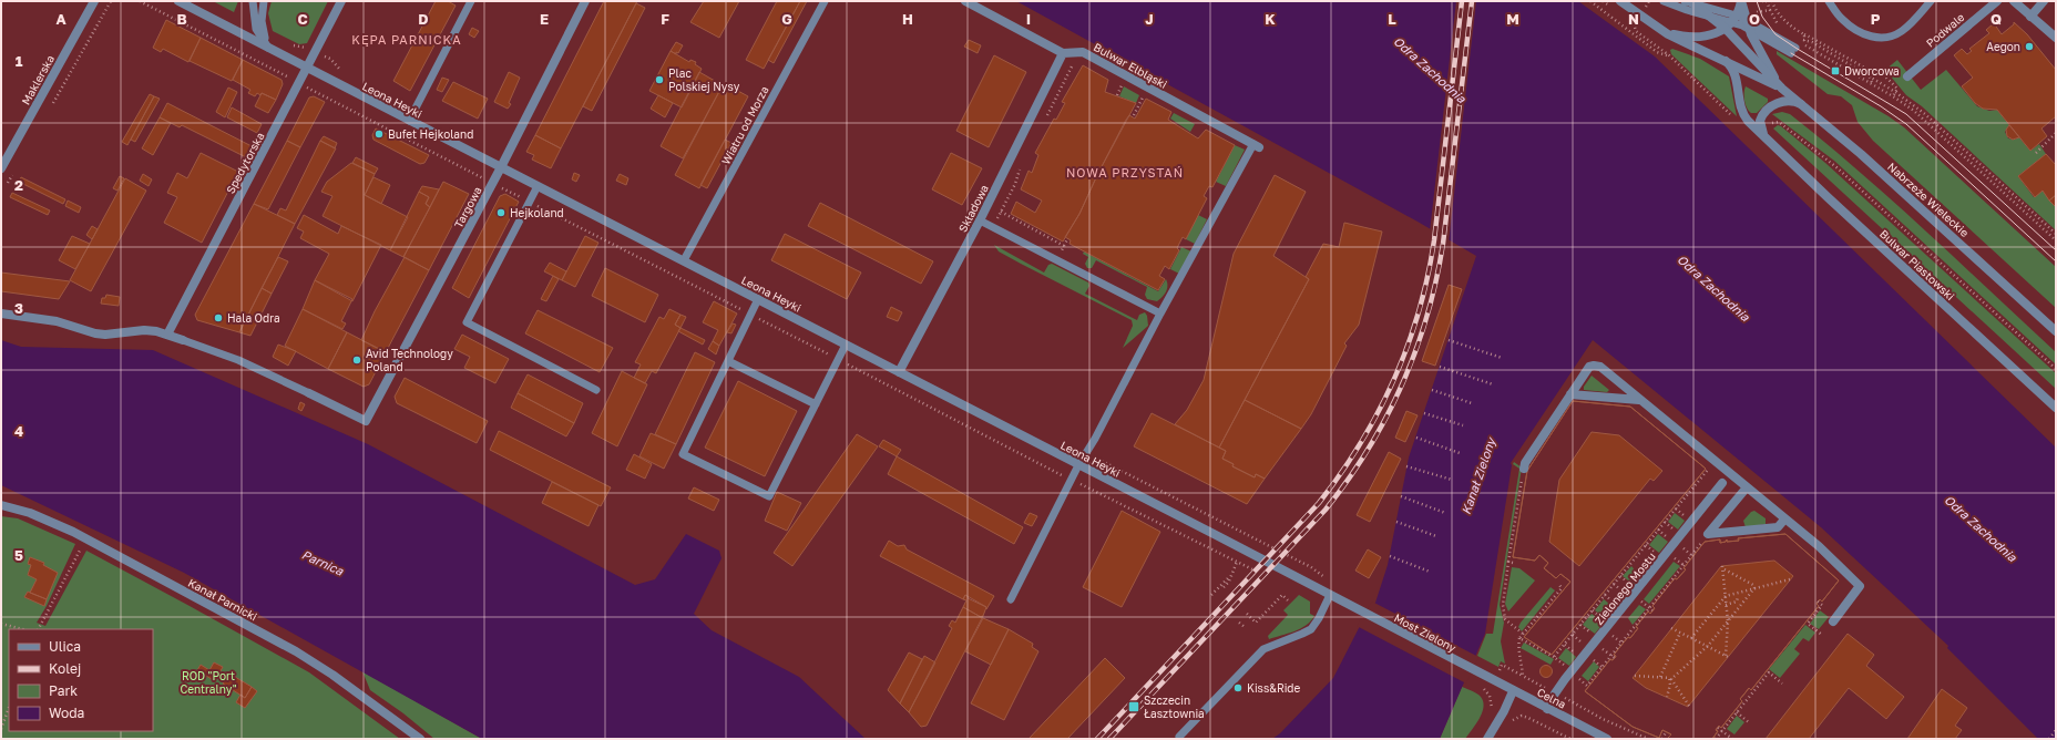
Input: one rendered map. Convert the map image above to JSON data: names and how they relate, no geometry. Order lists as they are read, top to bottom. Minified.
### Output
{"streets":{"street":["Podwale","Bulwar Elbląski","Maklerska","Leona Heyki","Spedytorska","Nabrzeże Wieleckie","Targowa","Składowa","Bulwar Piastowski","Zielonego Mostu","Kanał Parnicki","Most Zielony","Celna"],"lane":["Wiatru od Morza"]},"crossings":[["Bulwar Elbląski","Składowa"],["Leona Heyki","Wiatru od Morza"],["Leona Heyki","Spedytorska"],["Leona Heyki","Targowa"],["Leona Heyki","Składowa"],["Leona Heyki","Most Zielony"],["Nabrzeże Wieleckie","Bulwar Piastowski"],["Zielonego Mostu","Celna"],["Most Zielony","Celna"]],"districts":["KĘPA PARNICKA","NOWA PRZYSTAŃ"],"water":["Odra Zachodnia","Kanał Zielony","Parnica"],"parks":["ROD \"Port Centralny\""],"places":{"other":["Aegon","Plac Polskiej Nysy","Bufet Hejkoland","Hejkoland","Hala Odra","Avid Technology Poland","Kiss&Ride"],"transit":["Dworcowa","Szczecin Łasztownia"]},"legend":["Ulica","Kolej","Park","Woda"],"grid":{"columns":["A","B","C","D","E","F","G","H","I","J","K","L","M","N","O","P","Q"],"rows":["1","2","3","4","5"]}}
